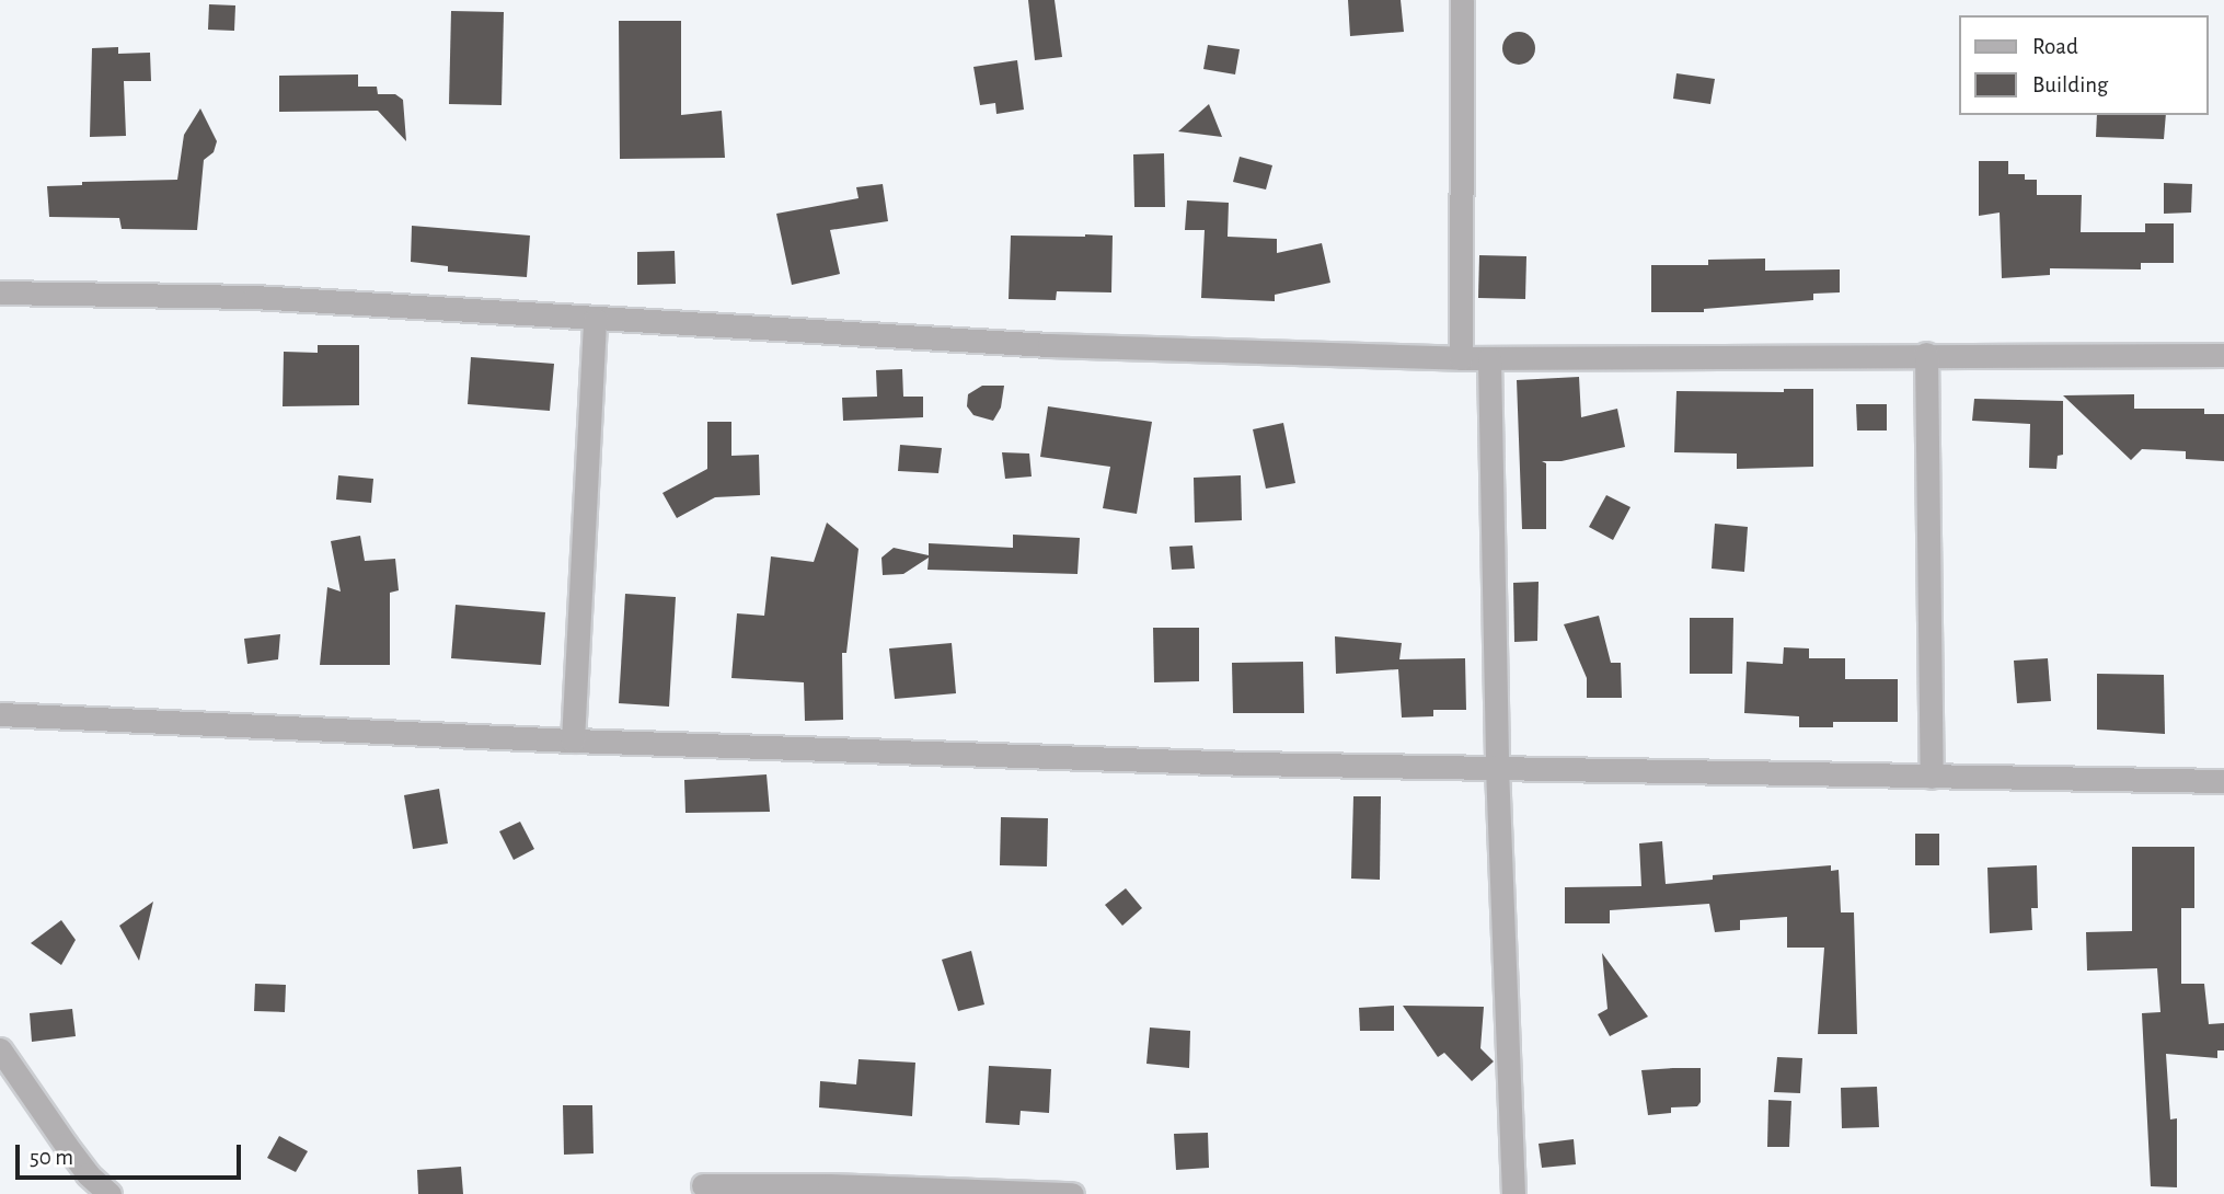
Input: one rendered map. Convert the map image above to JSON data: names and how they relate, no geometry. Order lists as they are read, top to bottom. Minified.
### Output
{"legend":["Road","Building"],"scale_bar":"50 m"}
